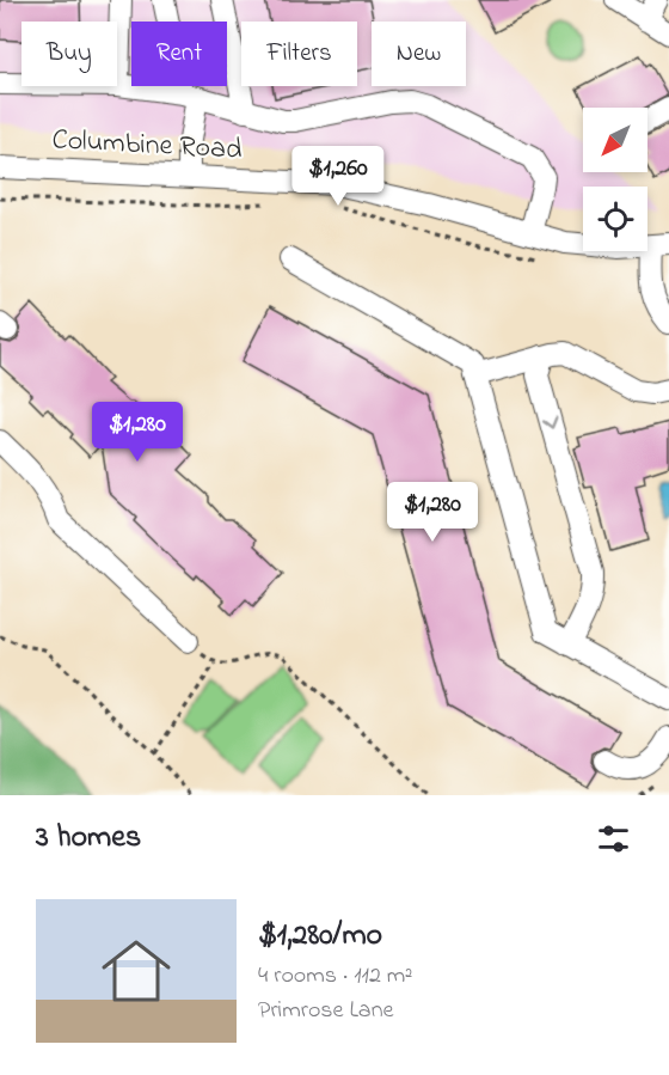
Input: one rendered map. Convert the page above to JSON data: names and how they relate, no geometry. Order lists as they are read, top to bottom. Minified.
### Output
{"streets":{"street":["Columbine Road"]},"north":"bottom left","page":{"chip":["Buy","Rent","Filters","New"],"price":["$1,260","$1,280","$1,280"],"heading":"3 homes","list":[{"name":"$1,280/mo","note":"4 rooms · 112 m² · Primrose Lane"}]}}
